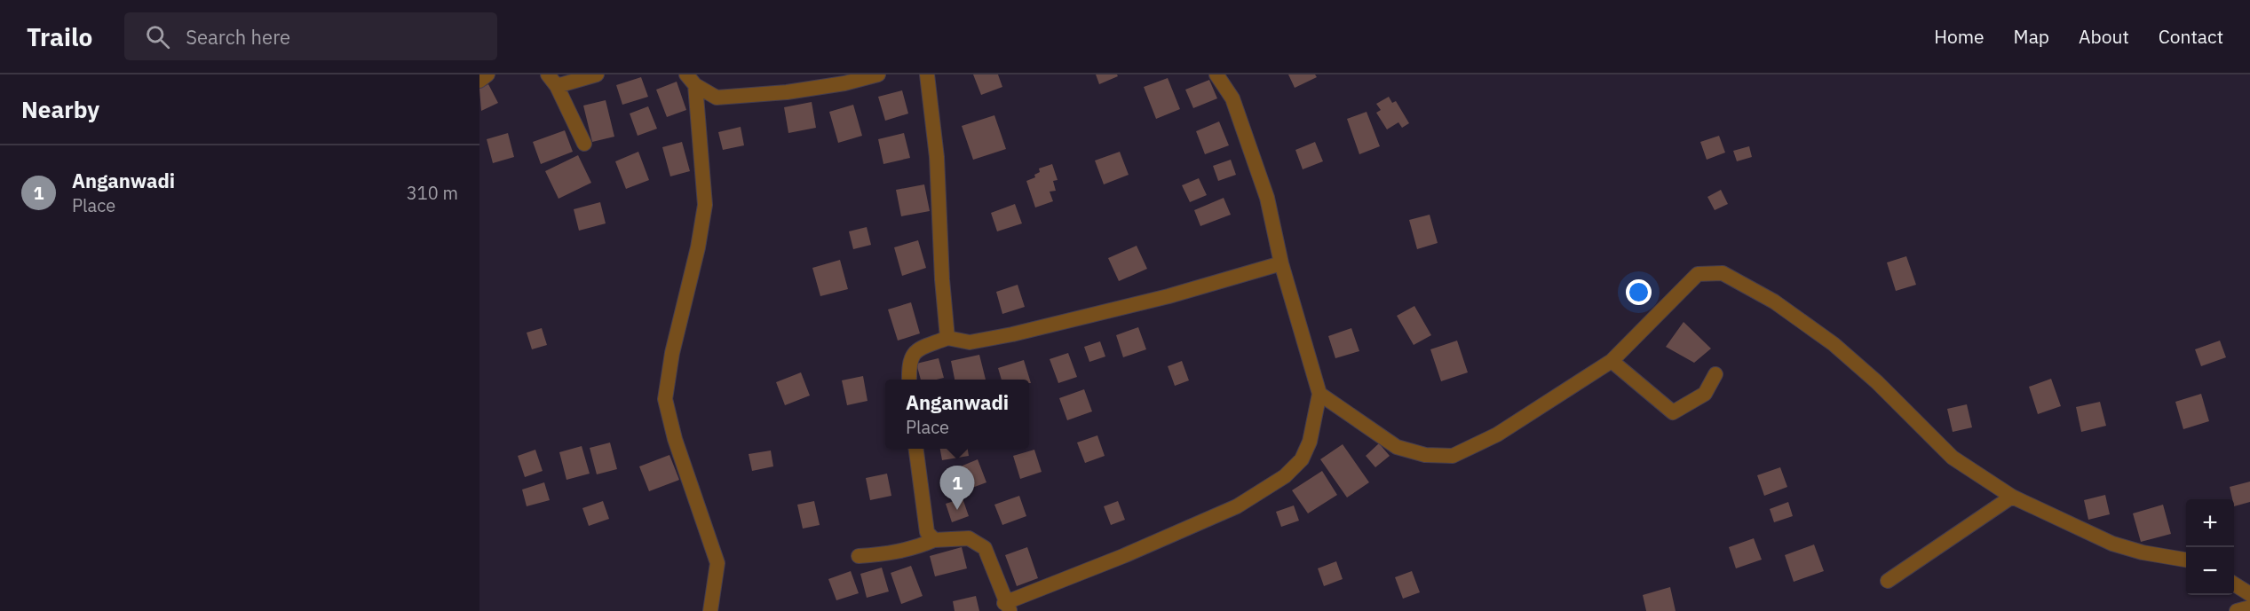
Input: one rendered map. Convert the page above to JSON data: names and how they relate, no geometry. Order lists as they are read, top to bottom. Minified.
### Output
{"page":{"header":"Trailo","search":"Search here","nav":["Home","Map","About","Contact"],"heading":"Nearby","list":[{"mark":"1","name":"Anganwadi","note":"Place","value":"310 m"}],"popup":["Anganwadi","Place"],"pins":"1","map_buttons":["+","−"]}}
